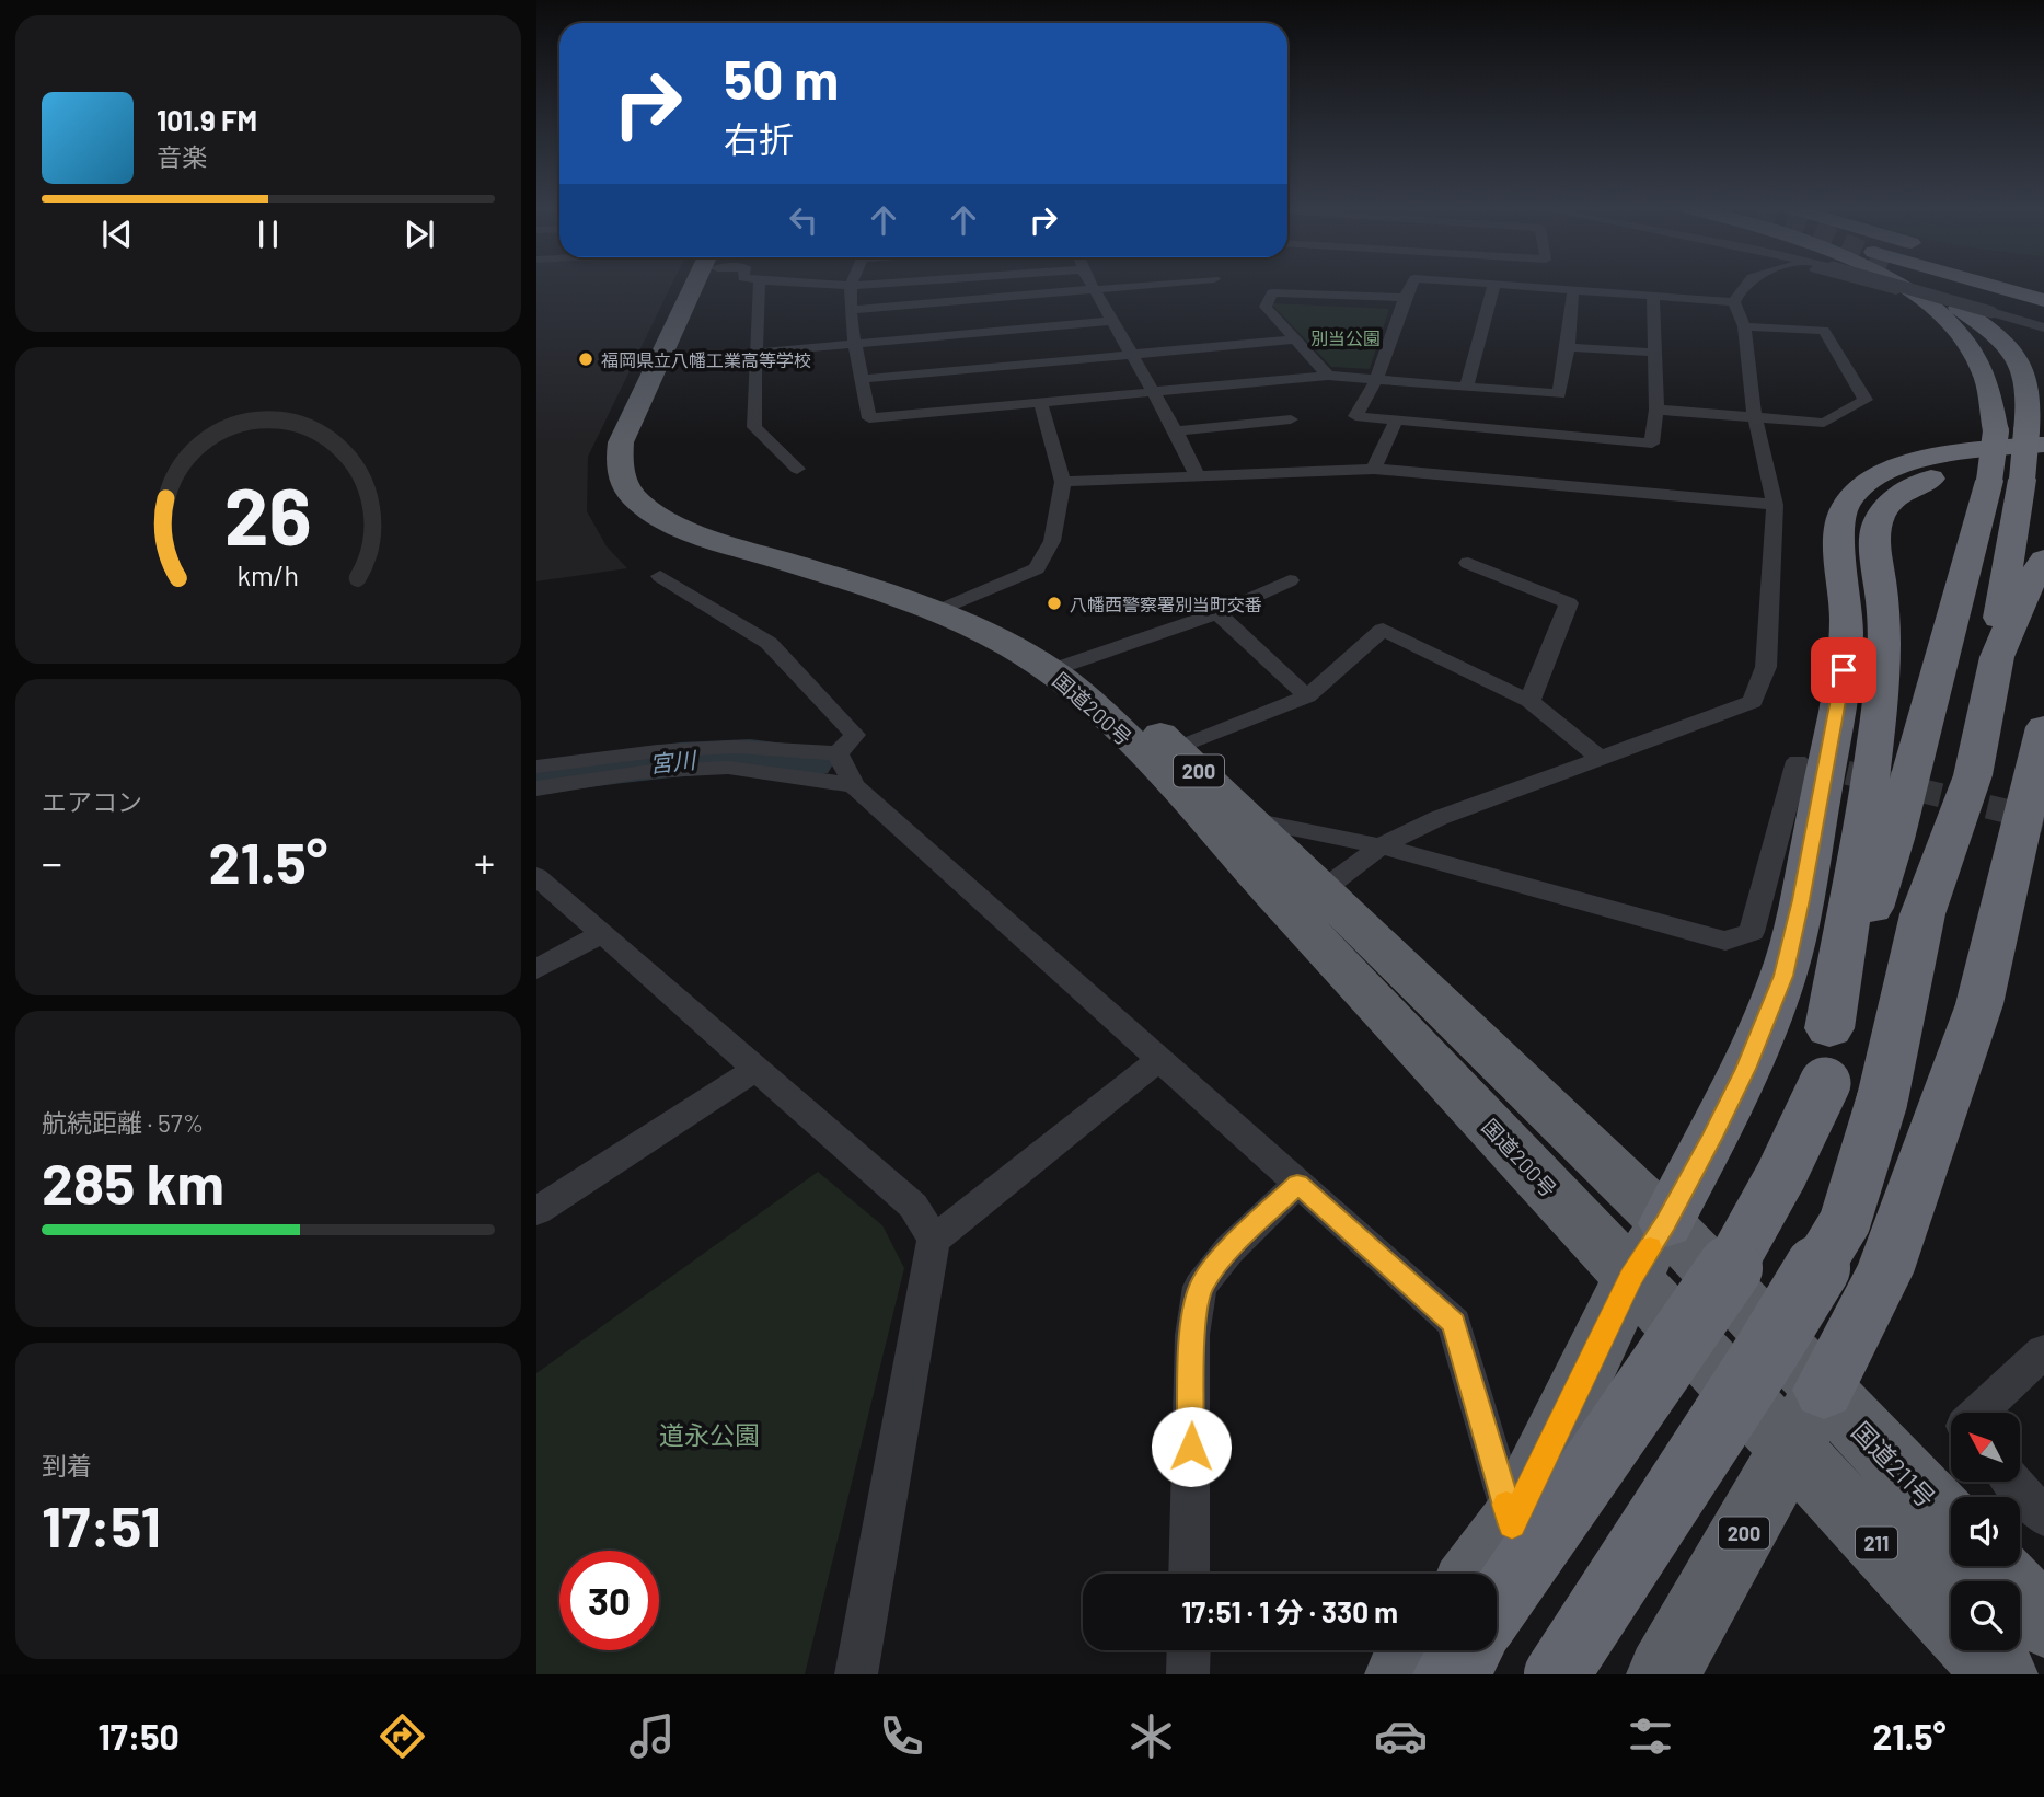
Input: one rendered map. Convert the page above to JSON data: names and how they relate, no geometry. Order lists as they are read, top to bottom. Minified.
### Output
{"streets":{"highway":["国道200号","200","国道211号","211"]},"crossings":[["国道200号","200"],["国道200号","国道211号"],["国道200号","211"],["200","国道211号"],["200","211"]],"water":["宮川"],"parks":["別当公園","道永公園"],"places":["福岡県立八幡工業高等学校","八幡西警察署別当町交番"],"north":"top left","page":{"turn":["50 m","右折"],"song":["101.9 FM","音楽"],"tile":["エアコン",["航続距離 · 57%","285 km"],["到着","17:51"]],"heat":["−","21.5°","+"],"limit":"30","trip":"17:51 · 1 分 · 330 m","tabs":["17:50","21.5°"],"gauge":["26","km/h"]}}
